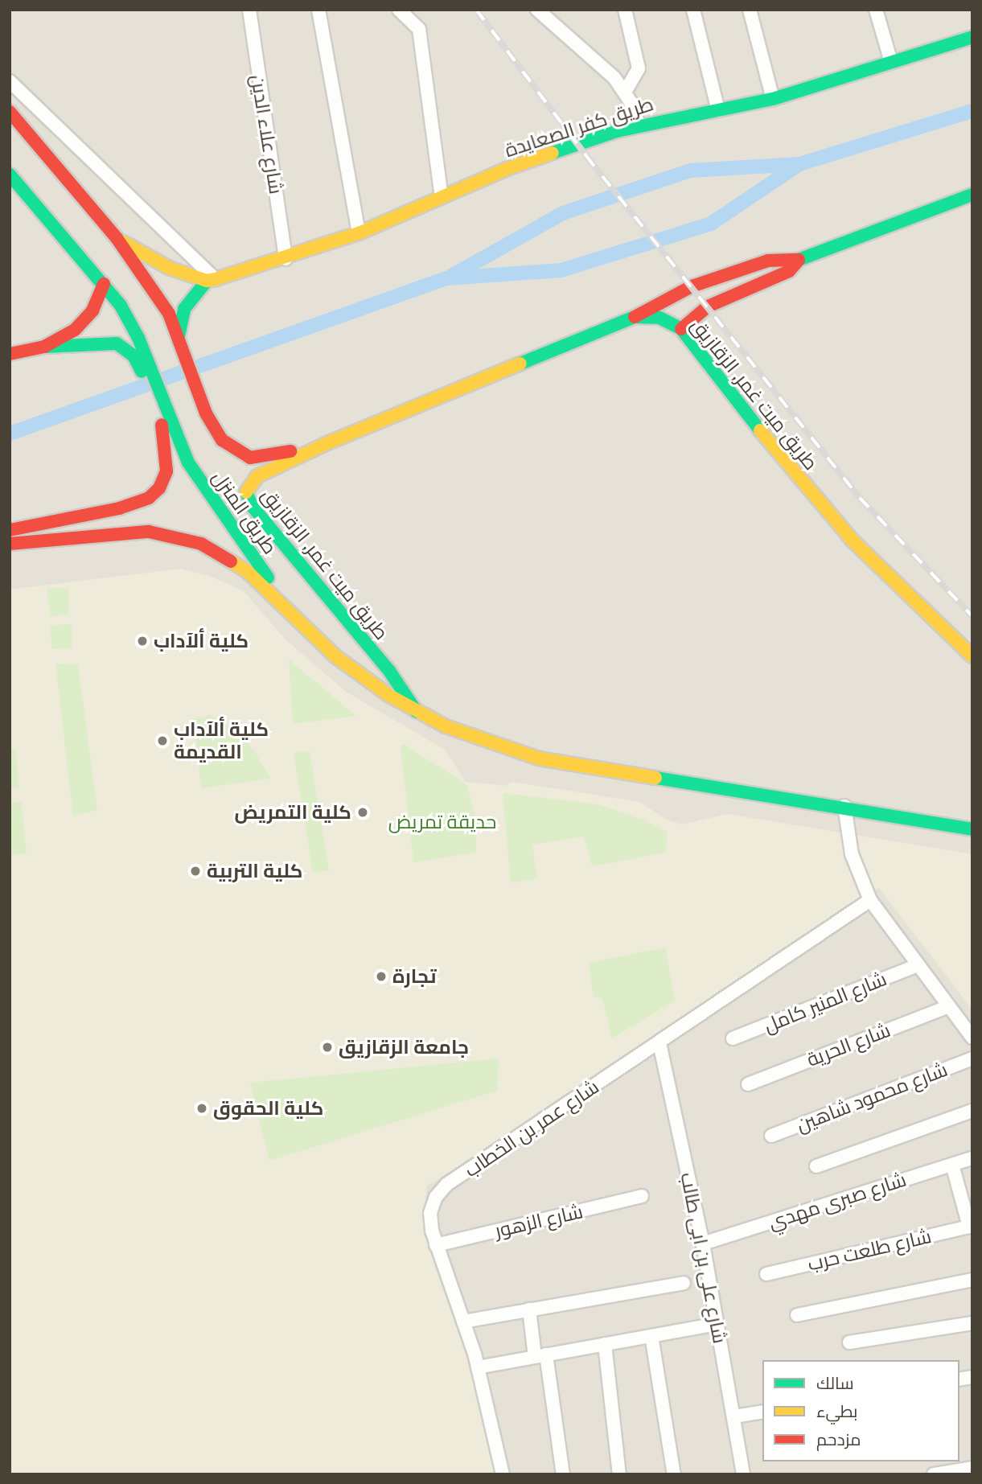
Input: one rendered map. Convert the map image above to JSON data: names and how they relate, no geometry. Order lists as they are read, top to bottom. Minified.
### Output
{"streets":{"main road":["طريق كفر الصعايدة","طريق ميت غمر, الزقازيق","طريق المنزل"],"street":["شارع علاء الدين","شارع المنير كامل","شارع الحرية","شارع محمود شاهين","شارع عمر بن الخطاب","شارع صبرى مهدي","شارع الزهور","شارع طلعت حرب","شارع على بن ابى طالب"]},"crossings":[["طريق كفر الصعايدة","شارع علاء الدين"],["طريق ميت غمر, الزقازيق","طريق المنزل"],["شارع عمر بن الخطاب","شارع الزهور"],["شارع عمر بن الخطاب","شارع على بن ابى طالب"],["شارع صبرى مهدي","شارع على بن ابى طالب"]],"parks":["حديقة تمريض"],"places":["كلية ألآداب","كلية ألآداب القديمة","كلية التمريض","كلية التربية","تجارة","جامعة الزقازيق","كلية الحقوق"],"legend":["سالك","بطيء","مزدحم"]}
